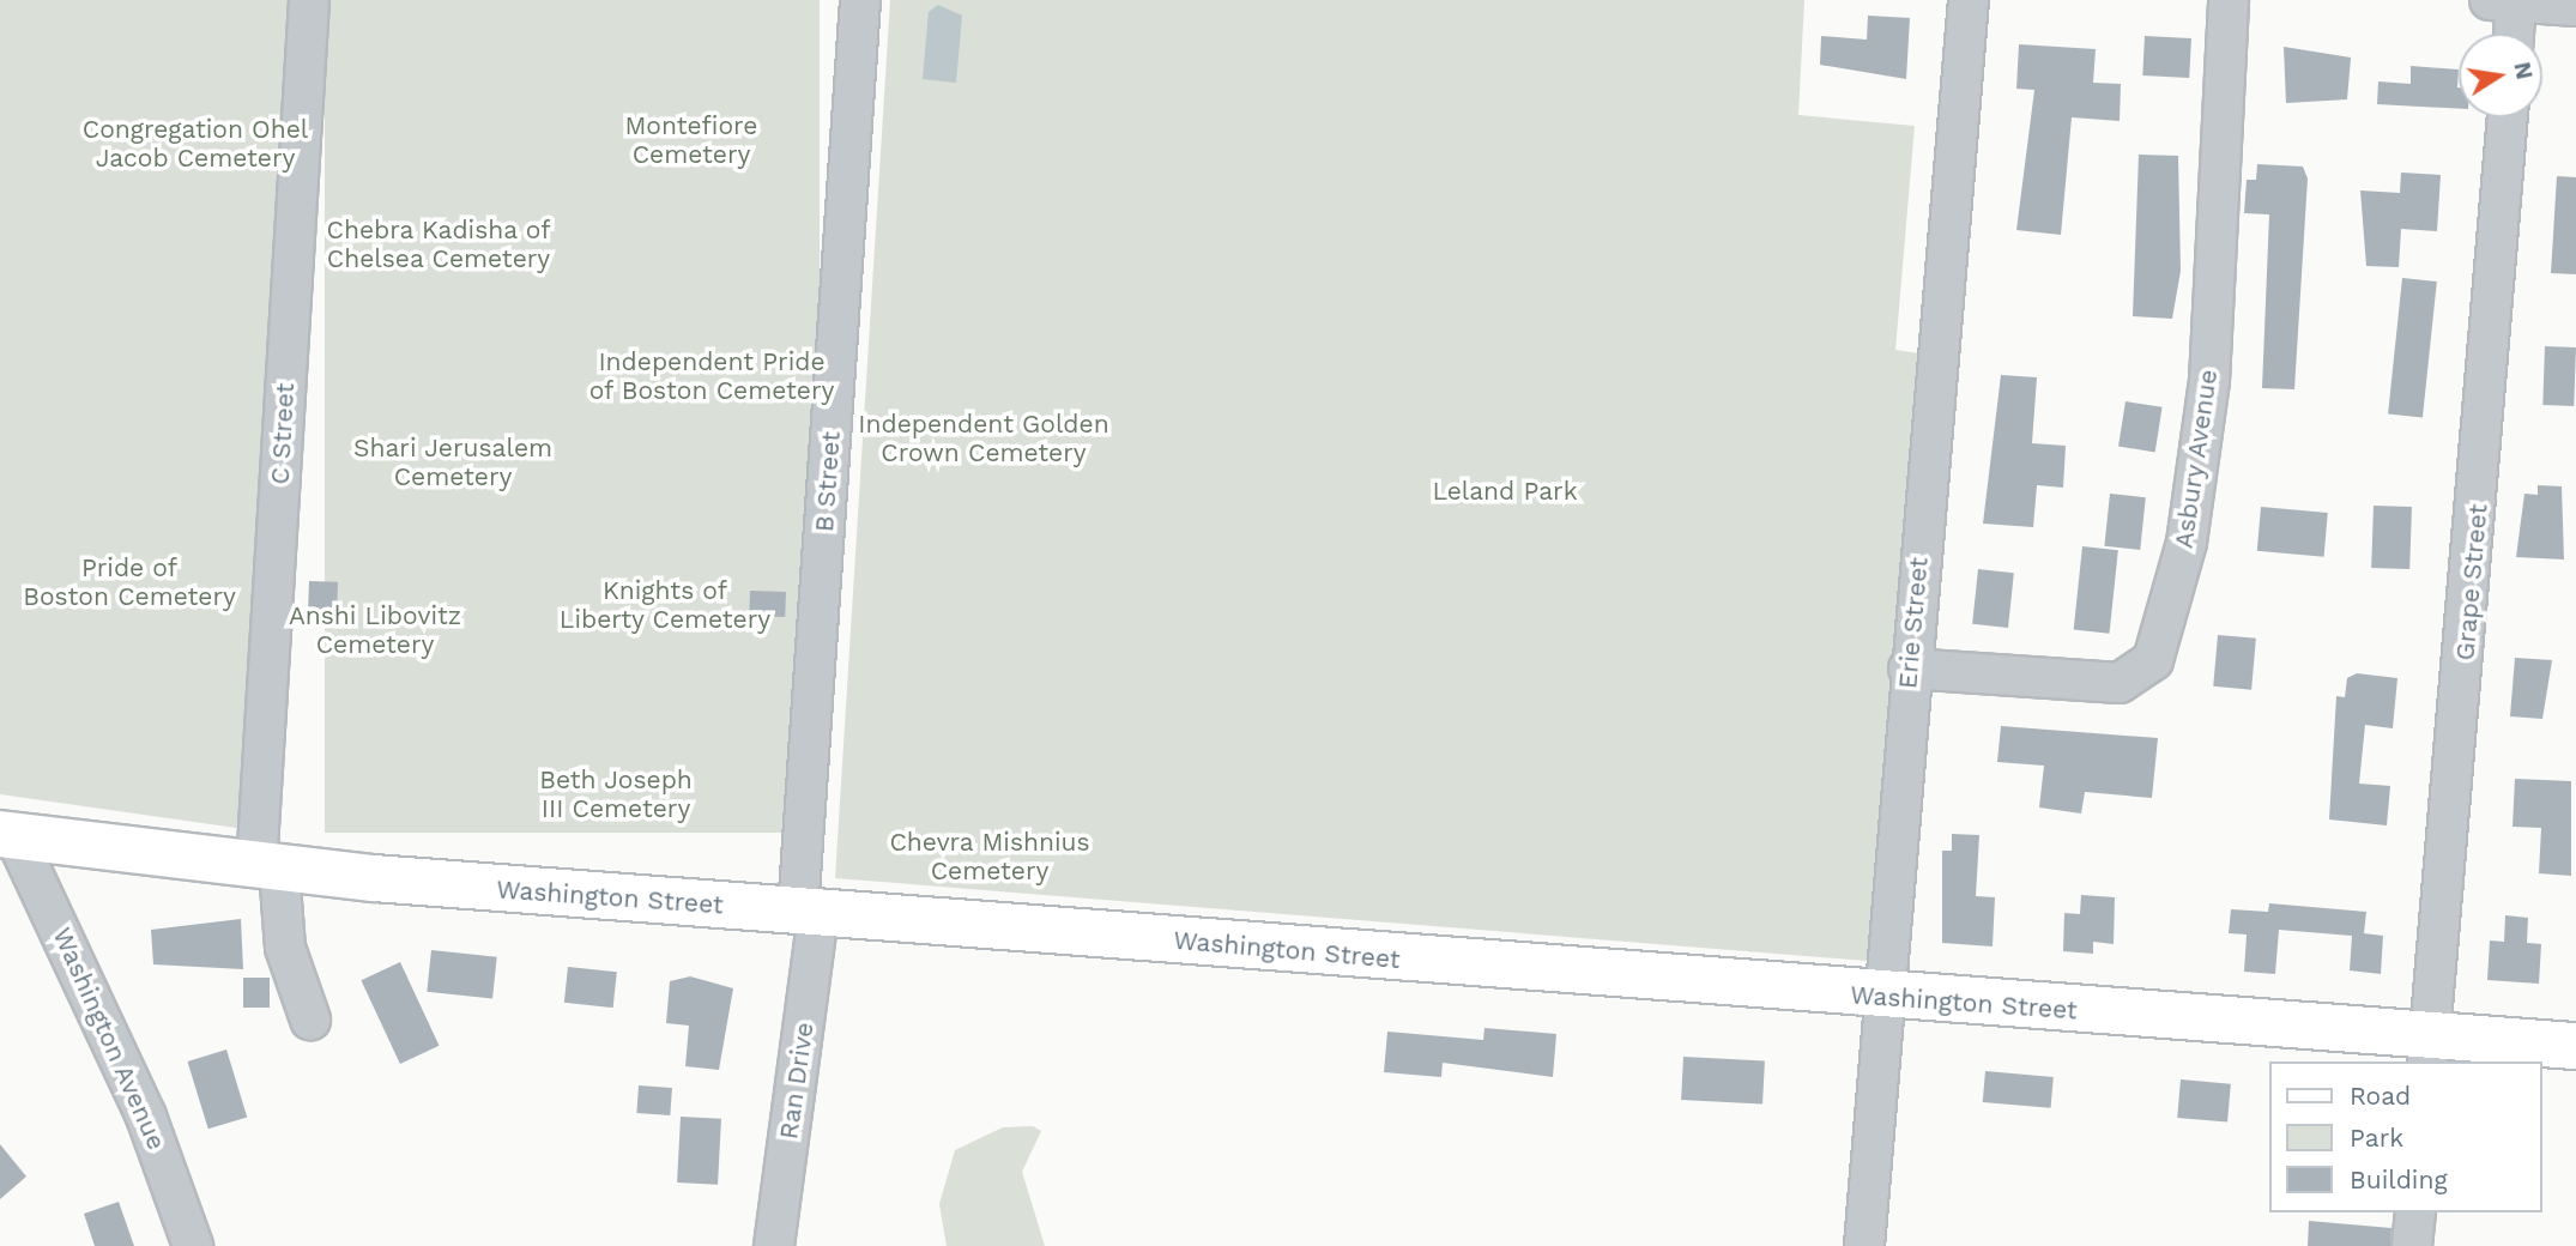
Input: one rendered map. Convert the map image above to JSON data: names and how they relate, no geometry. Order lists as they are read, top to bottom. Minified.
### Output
{"streets":{"main road":["Washington Street"],"street":["C Street","Asbury Avenue","B Street","Grape Street","Erie Street","Washington Avenue","Ran Drive"]},"crossings":[["C Street","Washington Street"],["Asbury Avenue","Erie Street"],["B Street","Washington Street"],["B Street","Ran Drive"],["Grape Street","Washington Street"],["Erie Street","Washington Street"],["Washington Street","Washington Avenue"],["Washington Street","Ran Drive"]],"parks":["Montefiore Cemetery","Congregation Ohel Jacob Cemetery","Chebra Kadisha of Chelsea Cemetery","Independent Pride of Boston Cemetery","Independent Golden Crown Cemetery","Shari Jerusalem Cemetery","Leland Park","Pride of Boston Cemetery","Knights of Liberty Cemetery","Anshi Libovitz Cemetery","Beth Joseph III Cemetery","Chevra Mishnius Cemetery"],"legend":["Road","Park","Building"],"north":"right"}
